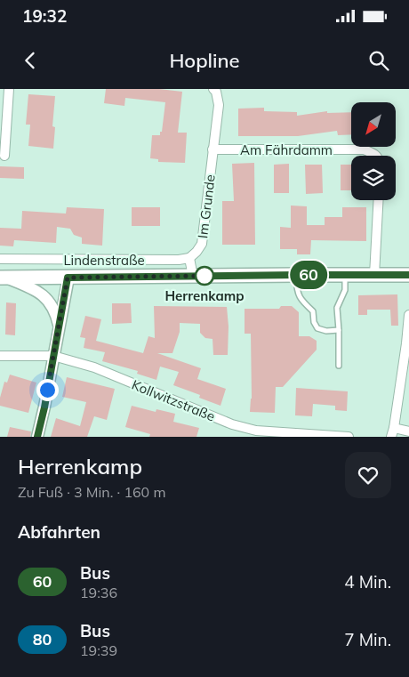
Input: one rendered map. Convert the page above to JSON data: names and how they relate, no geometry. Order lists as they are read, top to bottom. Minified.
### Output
{"streets":{"main road":["Lindenstraße"],"street":["Am Fährdamm","Im Grunde","Kollwitzstraße"]},"crossings":[["Am Fährdamm","Im Grunde"],["Im Grunde","Lindenstraße"]],"places":["Herrenkamp"],"lines":["bus line 60"],"north":"bottom left","page":{"status":"19:32","header":"Hopline","on_map":"60","heading":[["Herrenkamp","Zu Fuß · 3 Min. · 160 m"],"Abfahrten"],"list":[{"mark":"60","name":"Bus","note":"19:36","value":"4 Min."},{"mark":"80","name":"Bus","note":"19:39","value":"7 Min."}]}}
